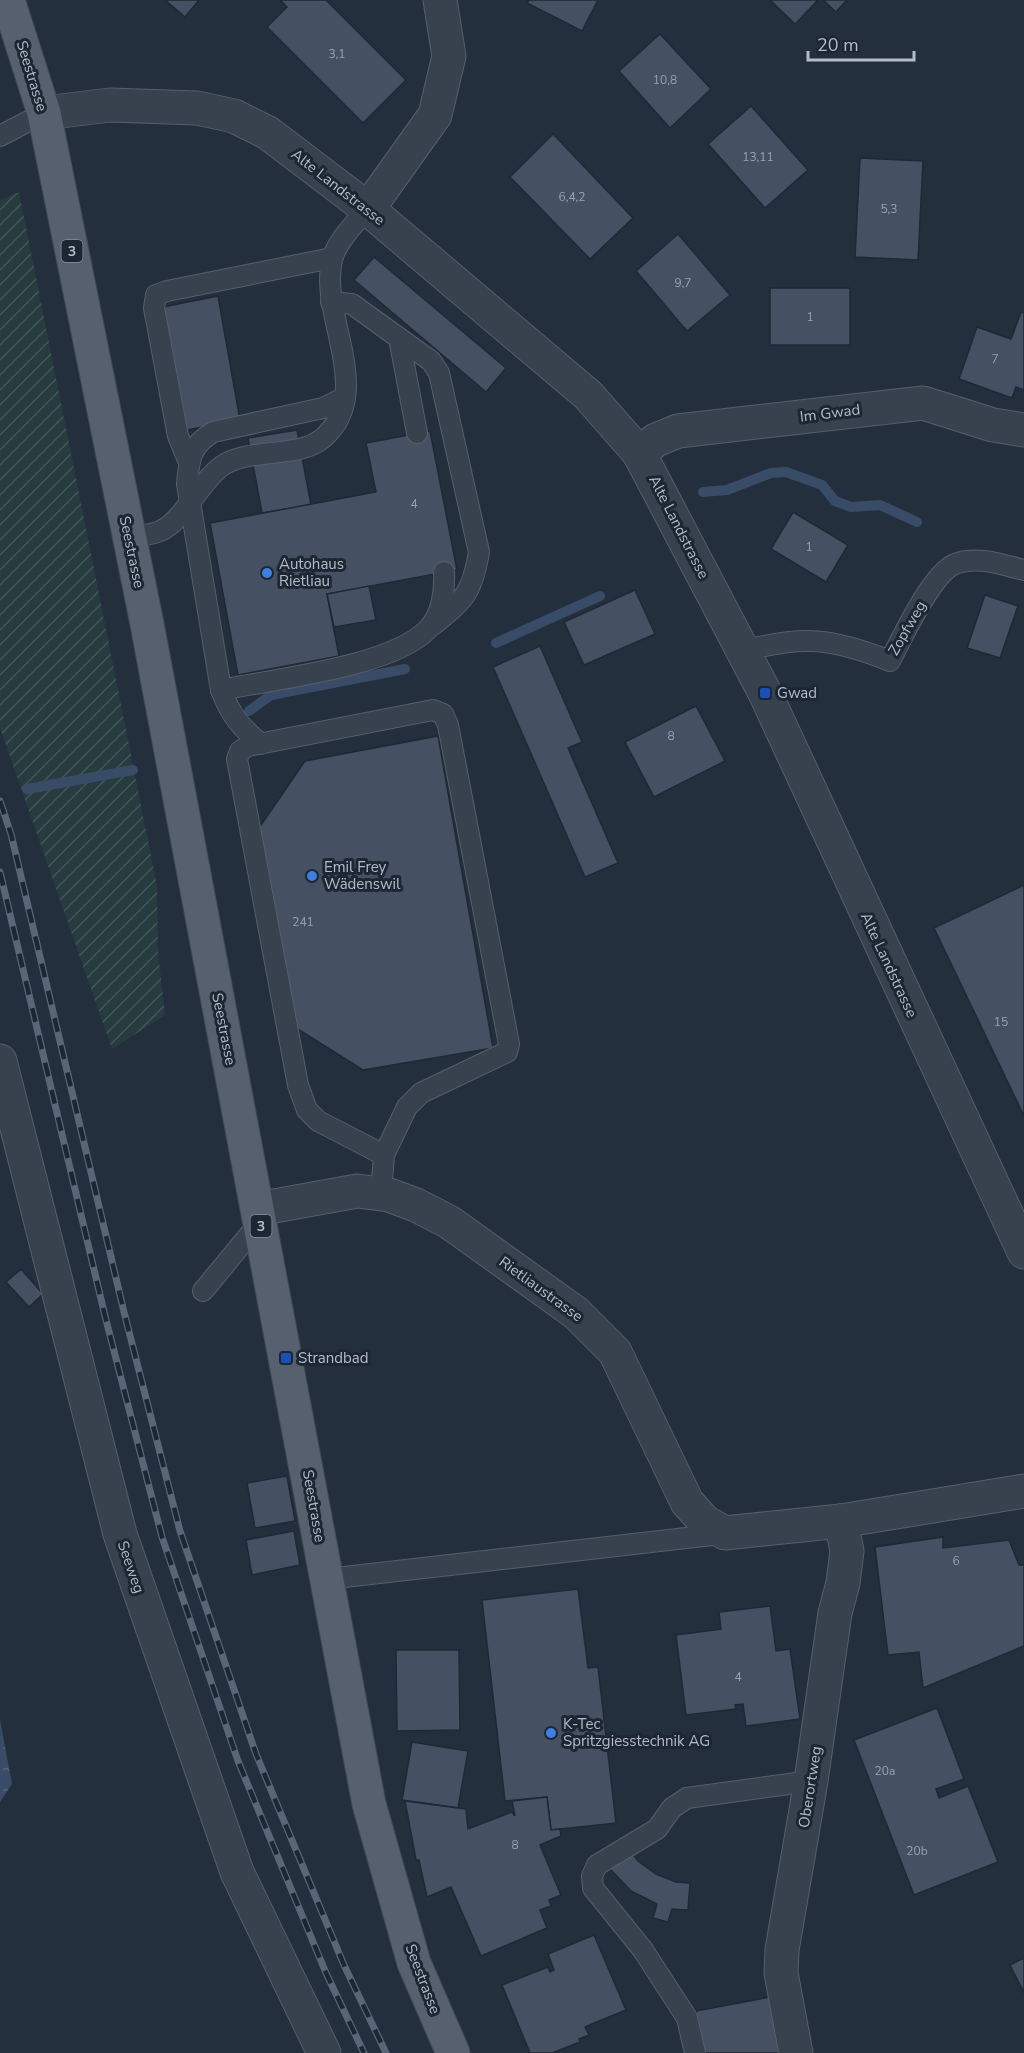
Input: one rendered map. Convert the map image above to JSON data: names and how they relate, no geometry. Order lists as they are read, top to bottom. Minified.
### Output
{"streets":{"main road":["Seestrasse","3"],"street":["Alte Landstrasse","Im Gwad","Rietliaustrasse","Seeweg","Oberortweg"],"lane":["Zopfweg"]},"crossings":[["Seestrasse","Alte Landstrasse"],["Seestrasse","Rietliaustrasse"],["Alte Landstrasse","Im Gwad"],["Alte Landstrasse","Zopfweg"]],"places":{"other":["Autohaus Rietliau","Emil Frey Wädenswil","K-Tec Spritzgiesstechnik AG"],"transit":["Gwad","Strandbad"]},"house_numbers":["3,1","10,8","13,11","6,4,2","5,3","9,7","1","7","4","1","8","241","15","6","4","20a","8","20b"],"scale_bar":"20 m"}
